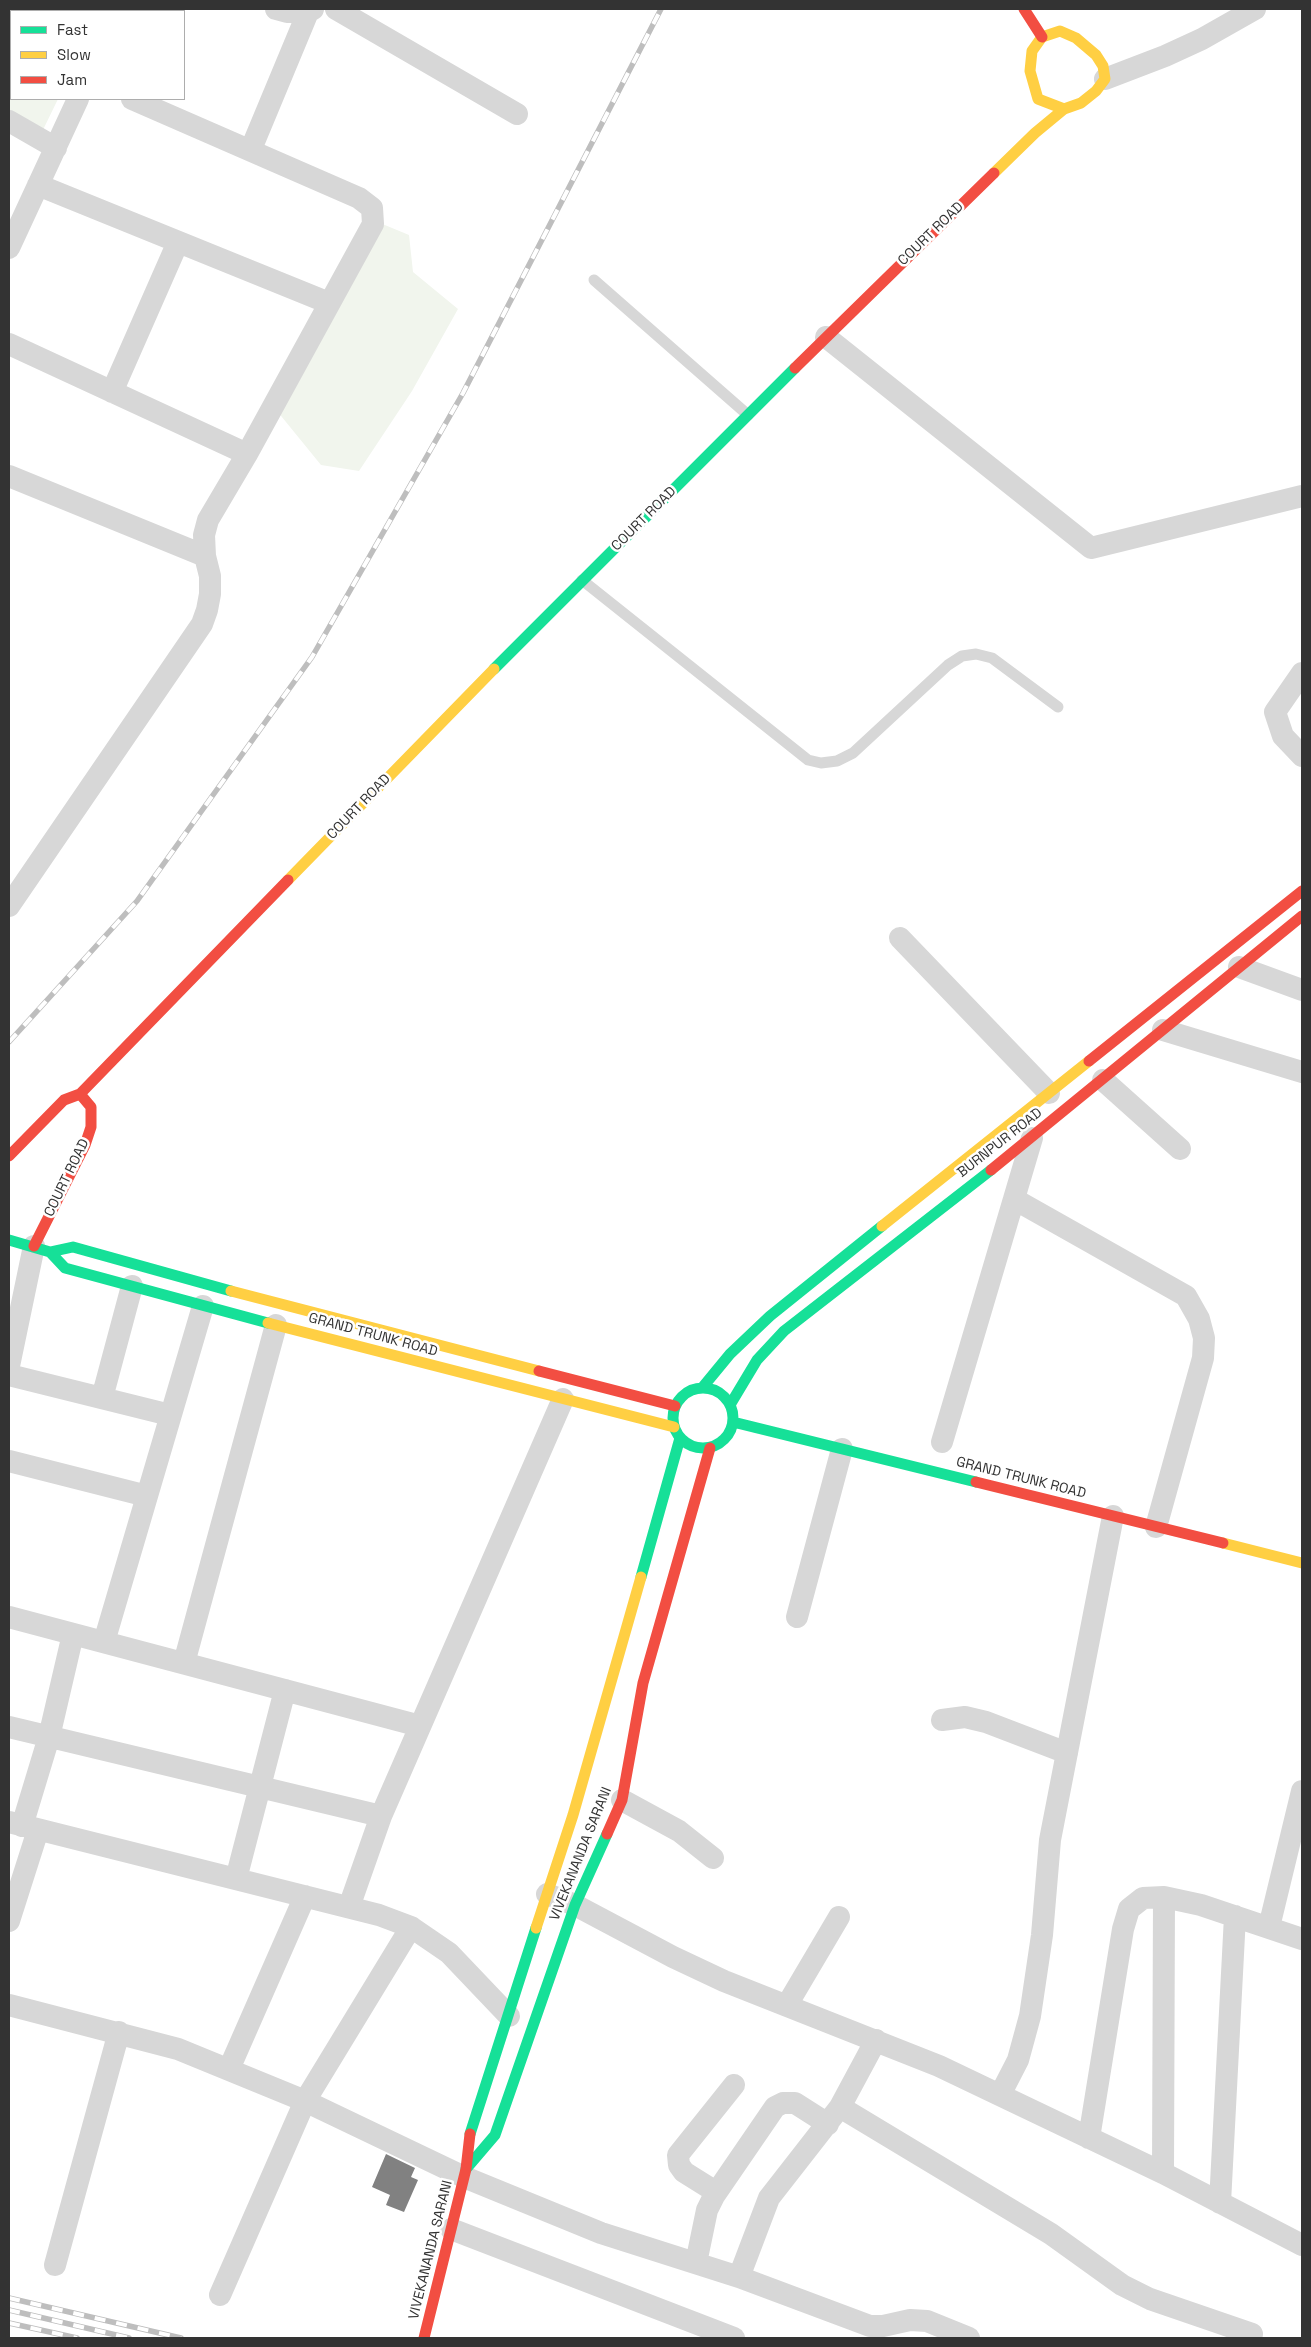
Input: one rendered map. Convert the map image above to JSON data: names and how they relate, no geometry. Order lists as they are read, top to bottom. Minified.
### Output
{"streets":{"street":["COURT ROAD","BURNPUR ROAD","GRAND TRUNK ROAD","VIVEKANANDA SARANI"]},"crossings":[["COURT ROAD","GRAND TRUNK ROAD"],["BURNPUR ROAD","GRAND TRUNK ROAD"],["BURNPUR ROAD","VIVEKANANDA SARANI"],["GRAND TRUNK ROAD","VIVEKANANDA SARANI"]],"legend":["Fast","Slow","Jam"]}
